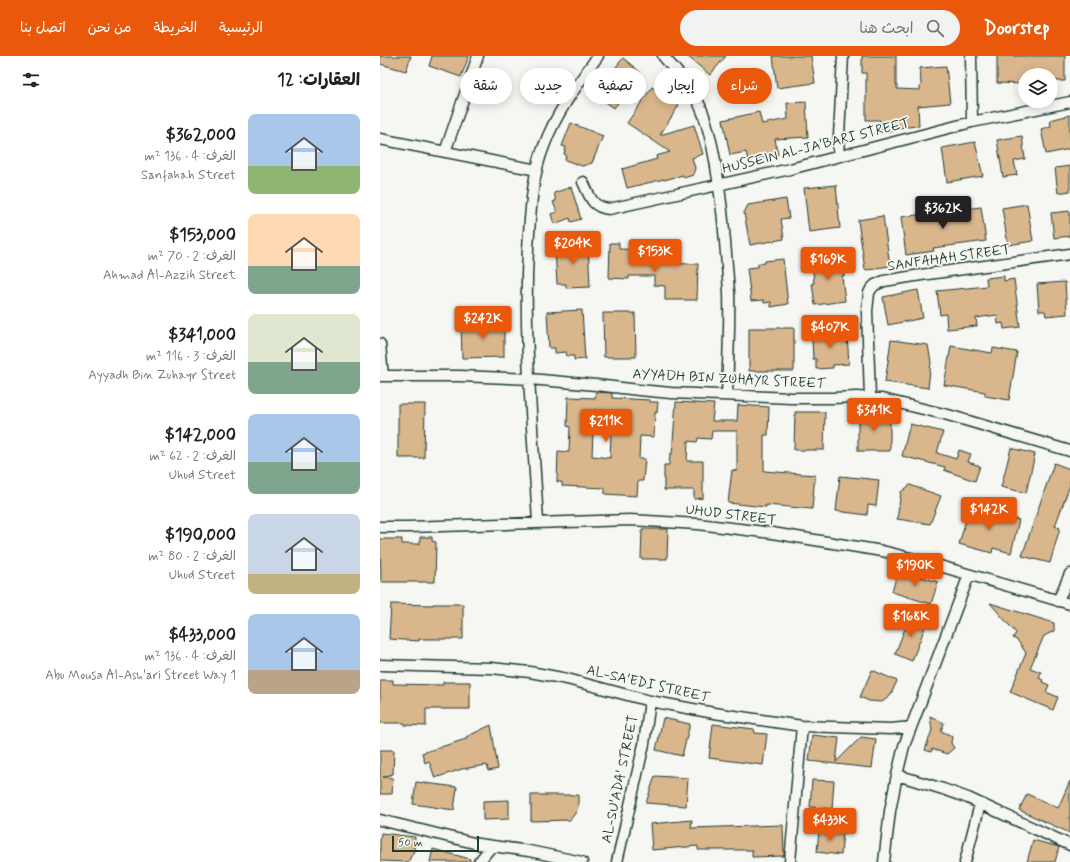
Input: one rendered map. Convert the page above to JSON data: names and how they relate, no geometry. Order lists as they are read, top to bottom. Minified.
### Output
{"streets":{"street":["HUSSEIN AL-JA'BARI STREET","SANFAHAH STREET","AYYADH BIN ZUHAYR STREET","UHUD STREET","AL-SA'EDI STREET","AL-SU'ADA' STREET"]},"crossings":[["SANFAHAH STREET","AYYADH BIN ZUHAYR STREET"],["AL-SA'EDI STREET","AL-SU'ADA' STREET"]],"scale_bar":"50 m","page":{"header":"Doorstep","search":"ابحث هنا","nav":["الرئيسية","الخريطة","من نحن","اتصل بنا"],"heading":"العقارات: 12","chip":["شراء","إيجار","تصفية","جديد","شقة"],"list":[{"name":"$362,000","note":"الغرف: 4 · 136 m² · Sanfahah Street"},{"name":"$153,000","note":"الغرف: 2 · 70 m² · Ahmad Al-Azzih Street"},{"name":"$341,000","note":"الغرف: 3 · 116 m² · Ayyadh Bin Zuhayr Street"},{"name":"$142,000","note":"الغرف: 2 · 62 m² · Uhud Street"},{"name":"$190,000","note":"الغرف: 2 · 80 m² · Uhud Street"},{"name":"$433,000","note":"الغرف: 4 · 136 m² · Abu Mousa Al-Ash'ari Street Way 1"}],"price":["$362K","$204K","$153K","$169K","$242K","$407K","$341K","$211K","$142K","$190K","$168K","$433K"],"scale":"50 m"}}
